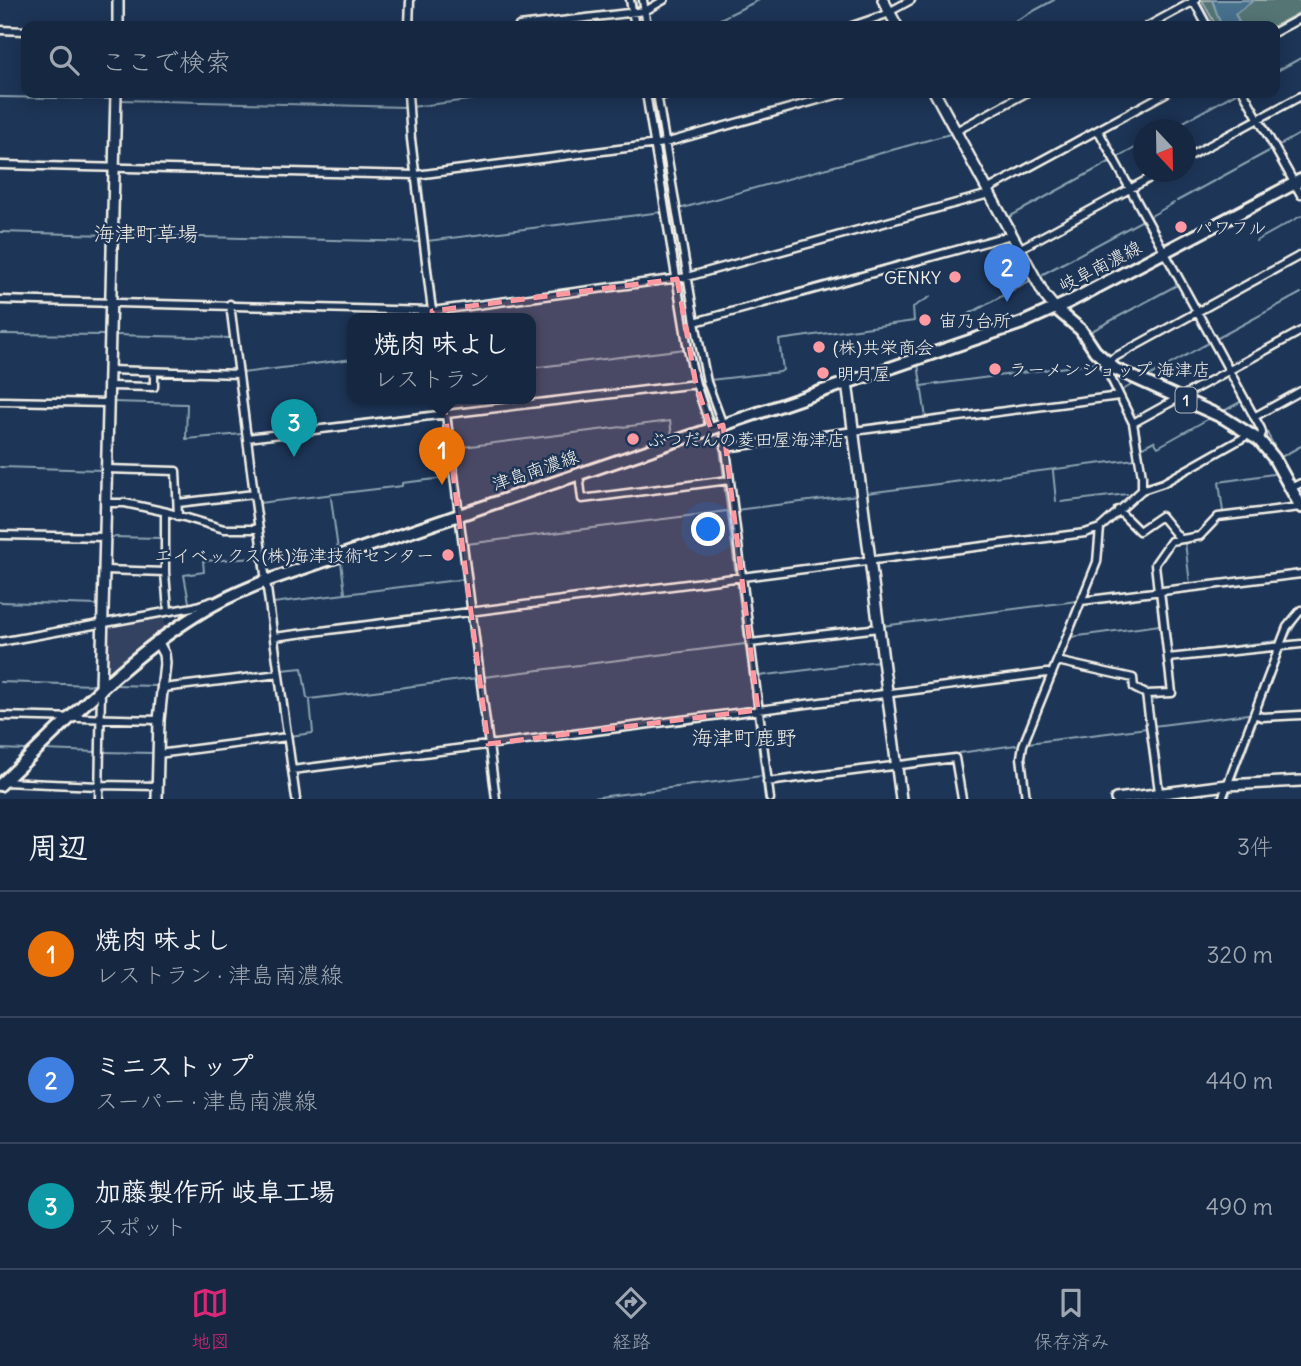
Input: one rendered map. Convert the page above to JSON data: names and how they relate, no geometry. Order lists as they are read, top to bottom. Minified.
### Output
{"streets":{"main road":["岐阜南濃線","1","津島南濃線"]},"crossings":[["岐阜南濃線","津島南濃線"]],"districts":["海津町草場","海津町鹿野"],"places":["パワフル","GENKY","宙乃台所","(株)共栄商会","ラーメンショップ 海津店","明月屋","ぶつだんの菱田屋海津店","エイベックス(株)海津技術センター"],"north":"bottom","page":{"search":"ここで検索","pins":["2","3","1"],"popup":["焼肉 味よし","レストラン"],"heading":["周辺","3件"],"list":[{"mark":"1","name":"焼肉 味よし","note":"レストラン · 津島南濃線","value":"320 m"},{"mark":"2","name":"ミニストップ","note":"スーパー · 津島南濃線","value":"440 m"},{"mark":"3","name":"加藤製作所 岐阜工場","note":"スポット","value":"490 m"}],"nav":["地図","経路","保存済み"]}}
